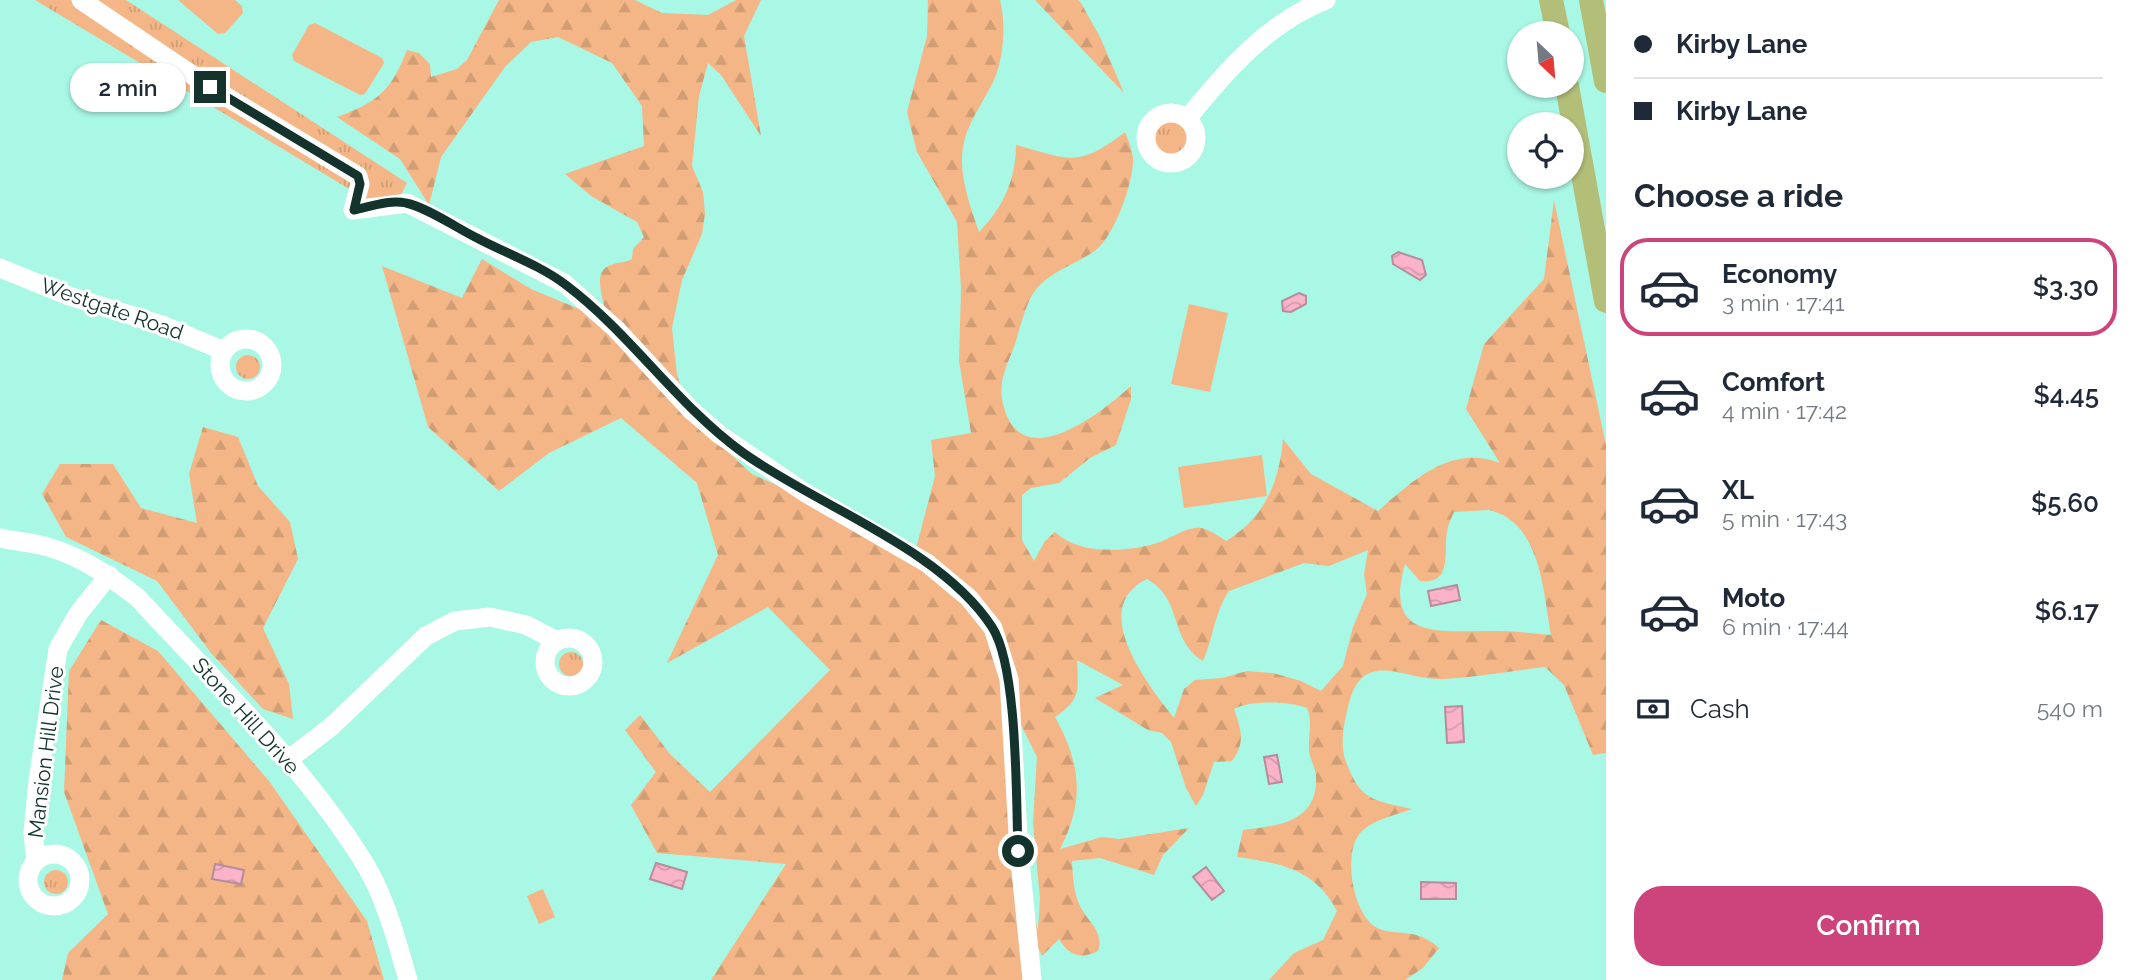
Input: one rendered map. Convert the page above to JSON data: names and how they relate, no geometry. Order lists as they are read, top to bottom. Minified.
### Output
{"streets":{"street":["Westgate Road","Stone Hill Drive","Mansion Hill Drive"]},"crossings":[["Stone Hill Drive","Mansion Hill Drive"]],"north":"bottom right","page":{"banner":["Kirby Lane","Kirby Lane"],"bubble":"2 min","heading":"Choose a ride","list":[{"name":"Economy","note":"3 min · 17:41","value":"$3.30"},{"name":"Comfort","note":"4 min · 17:42","value":"$4.45"},{"name":"XL","note":"5 min · 17:43","value":"$5.60"},{"name":"Moto","note":"6 min · 17:44","value":"$6.17"}],"pay":["Cash","540 m"],"buttons":"Confirm"}}
